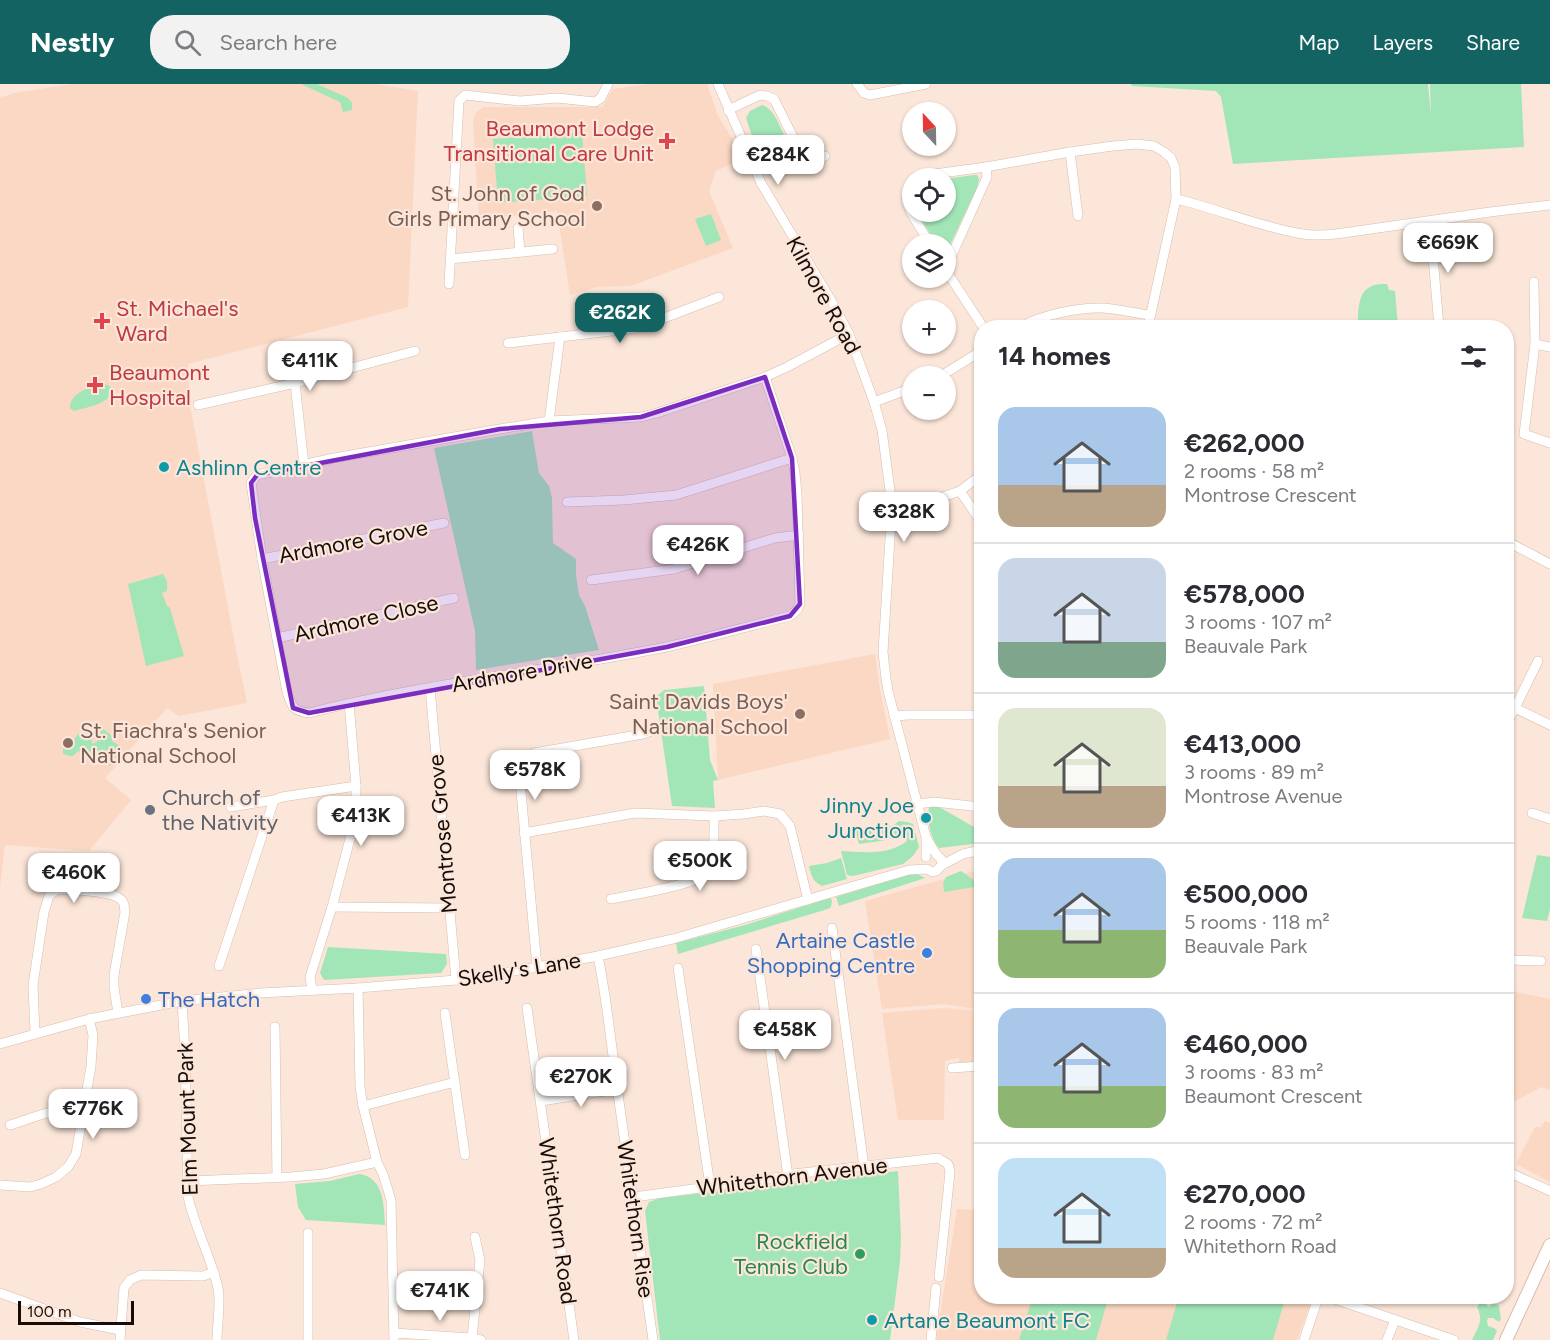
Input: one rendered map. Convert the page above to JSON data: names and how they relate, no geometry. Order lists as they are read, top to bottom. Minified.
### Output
{"streets":{"street":["Kilmore Road","Ardmore Grove","Ardmore Close","Ardmore Drive","Montrose Grove","Skelly's Lane","Elm Mount Park","Whitethorn Avenue","Whitethorn Rise","Whitethorn Road"]},"crossings":[["Kilmore Road","Ardmore Drive"],["Kilmore Road","Skelly's Lane"],["Ardmore Grove","Ardmore Drive"],["Ardmore Close","Ardmore Drive"],["Ardmore Drive","Montrose Grove"],["Montrose Grove","Skelly's Lane"],["Skelly's Lane","Elm Mount Park"],["Skelly's Lane","Whitethorn Rise"],["Whitethorn Avenue","Whitethorn Rise"]],"places":{"health":["Beaumont Lodge Transitional Care Unit","St. Michael's Ward","Beaumont Hospital"],"other":["St. John of God Girls Primary School","Ashlinn Centre","Saint Davids Boys' National School","St. Fiachra's Senior National School","Church of the Nativity","Jinny Joe Junction","Artaine Castle Shopping Centre","The Hatch","Rockfield Tennis Club","Artane Beaumont FC"]},"scale_bar":"100 m","north":"top","page":{"header":"Nestly","search":"Search here","nav":["Map","Layers","Share"],"map_buttons":["+","−"],"price":["€284K","€669K","€262K","€411K","€328K","€426K","€578K","€413K","€500K","€460K","€458K","€270K","€776K","€741K"],"heading":"14 homes","list":[{"name":"€262,000","note":"2 rooms · 58 m² · Montrose Crescent"},{"name":"€578,000","note":"3 rooms · 107 m² · Beauvale Park"},{"name":"€413,000","note":"3 rooms · 89 m² · Montrose Avenue"},{"name":"€500,000","note":"5 rooms · 118 m² · Beauvale Park"},{"name":"€460,000","note":"3 rooms · 83 m² · Beaumont Crescent"},{"name":"€270,000","note":"2 rooms · 72 m² · Whitethorn Road"}],"scale":"100 m"}}
